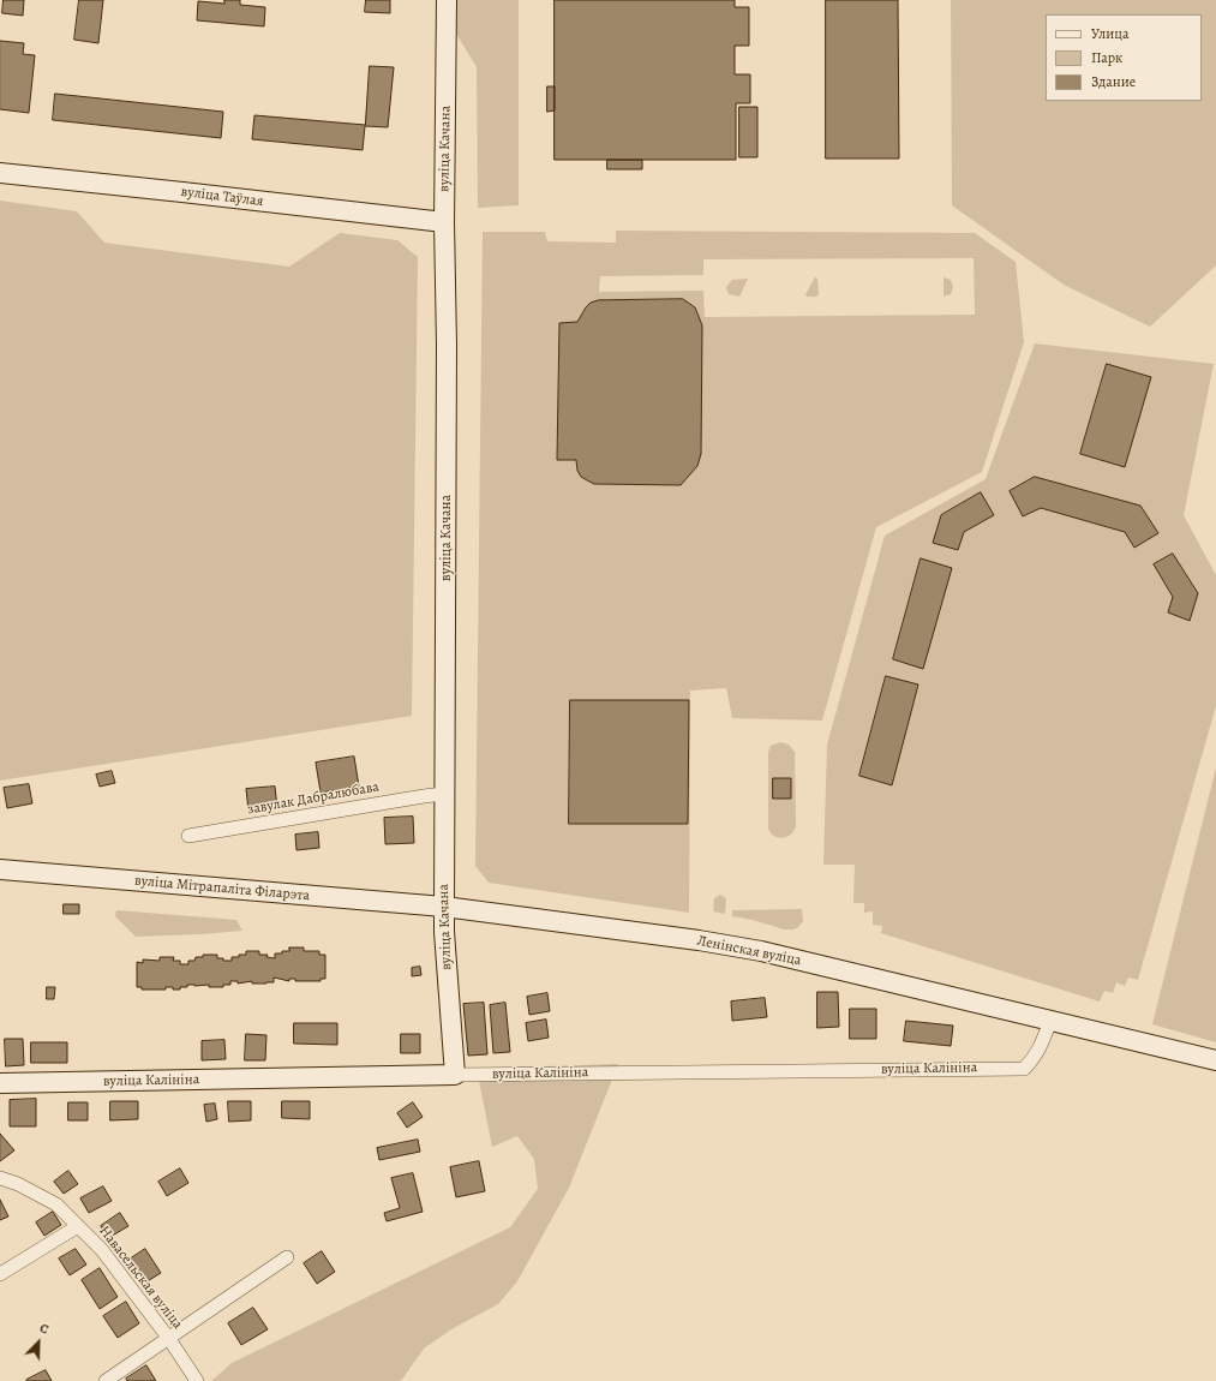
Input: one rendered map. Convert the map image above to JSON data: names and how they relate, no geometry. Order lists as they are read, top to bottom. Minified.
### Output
{"streets":{"main road":["вуліца Качана","вуліца Таўлая","вуліца Мітрапаліта Філарэта","Ленінская вуліца","вуліца Калініна"],"street":["завулак Дабралюбава","Навасельская вуліца"]},"crossings":[["вуліца Качана","вуліца Таўлая"],["вуліца Качана","завулак Дабралюбава"],["вуліца Качана","вуліца Мітрапаліта Філарэта"],["вуліца Качана","Ленінская вуліца"],["вуліца Качана","вуліца Калініна"],["вуліца Мітрапаліта Філарэта","Ленінская вуліца"],["Ленінская вуліца","вуліца Калініна"]],"legend":["Улица","Парк","Здание"],"north":"top right"}
